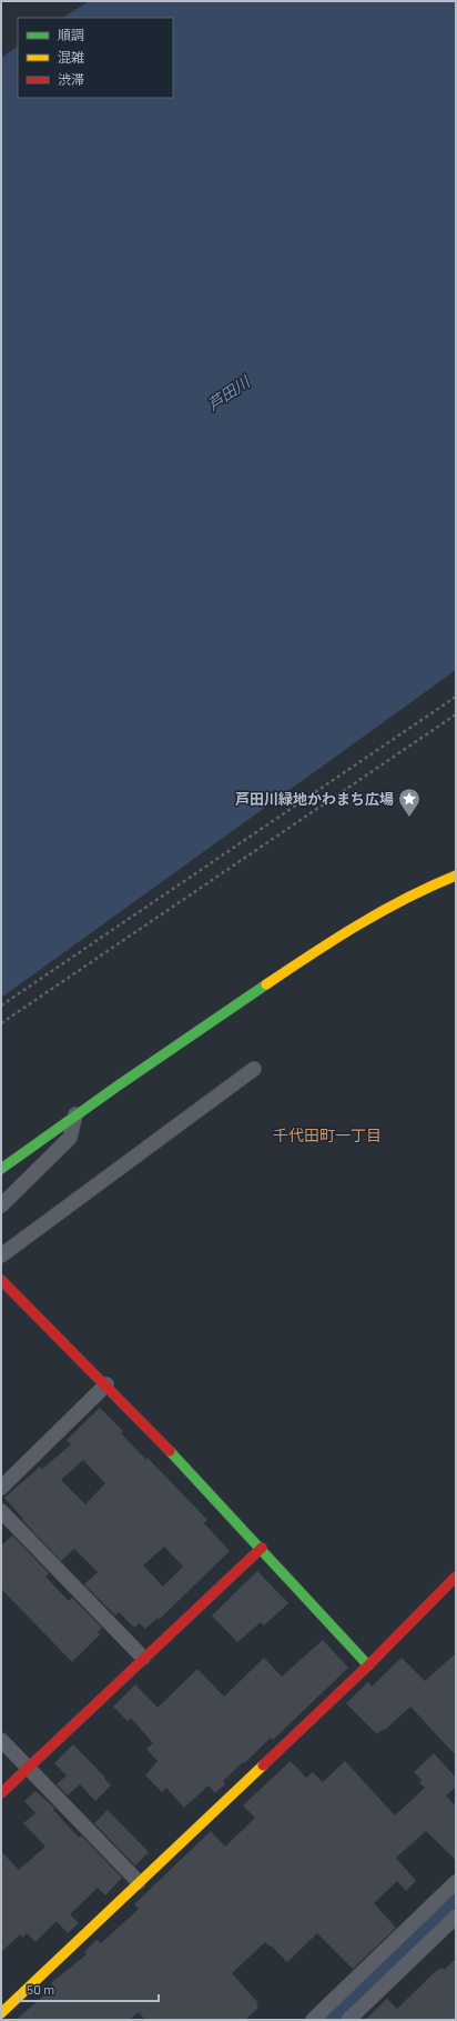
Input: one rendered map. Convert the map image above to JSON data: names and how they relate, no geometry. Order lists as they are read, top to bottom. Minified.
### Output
{"districts":["千代田町一丁目"],"water":["芦田川"],"places":{"place":["芦田川緑地かわまち広場"]},"legend":["順調","混雑","渋滞"],"scale_bar":"50 m"}
